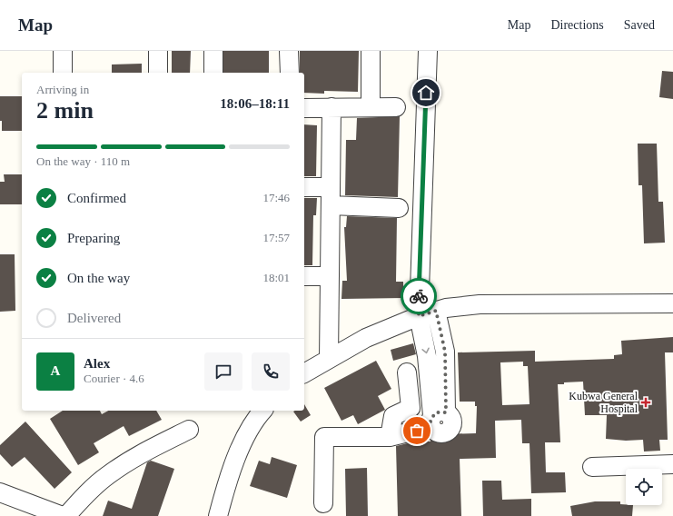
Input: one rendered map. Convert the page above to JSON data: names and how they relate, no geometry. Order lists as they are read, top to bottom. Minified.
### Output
{"places":{"health":["Kubwa General Hospital"]},"page":{"header":"Map","nav":["Map","Directions","Saved"],"heading":["2 min","Arriving in","18:06–18:11"],"panel":["Alex","Courier · 4.6"],"bar":"On the way · 110 m","list":[["Confirmed","17:46"],["Preparing","17:57"],["On the way","18:01"],"Delivered"],"round":"A"}}
